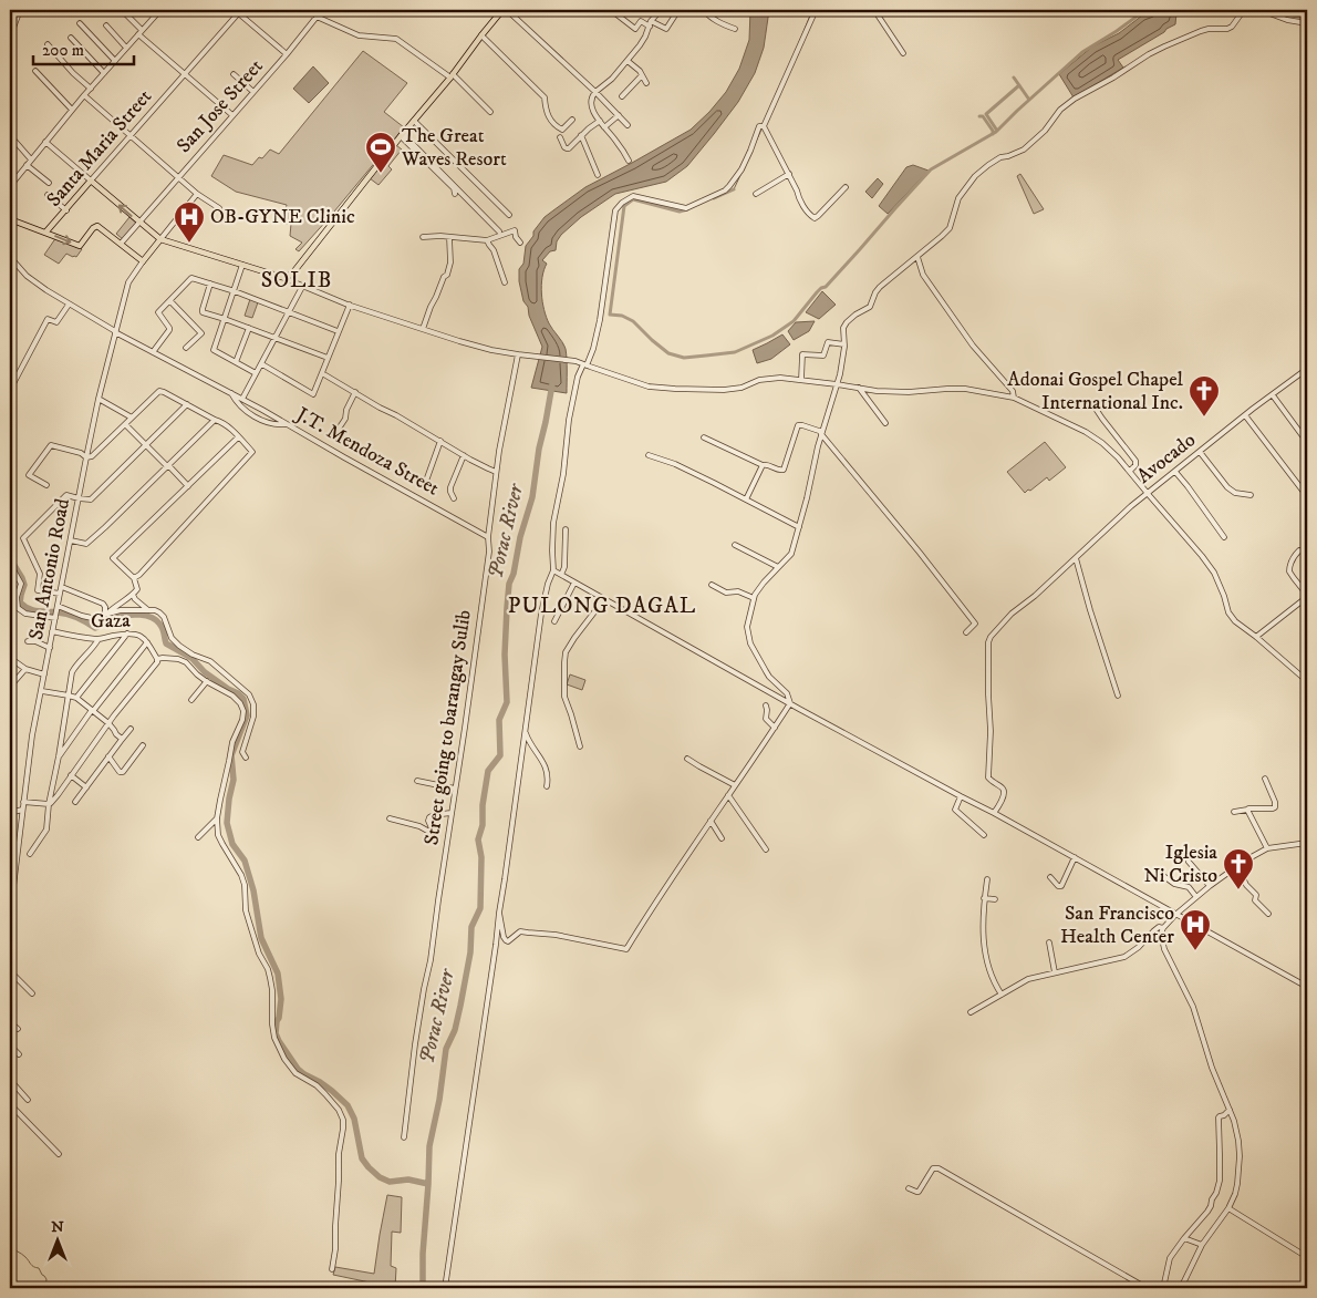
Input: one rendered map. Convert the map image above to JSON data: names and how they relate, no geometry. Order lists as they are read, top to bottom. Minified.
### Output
{"streets":{"main road":["Santa Maria Street"],"street":["San Jose Street","J.T. Mendoza Street","Avocado","San Antonio Road","Gaza","Street going to barangay Sulib"]},"crossings":[["J.T. Mendoza Street","San Antonio Road"],["J.T. Mendoza Street","Street going to barangay Sulib"],["San Antonio Road","Gaza"]],"districts":["SOLIB","PULONG DAGAL"],"water":["Porac River"],"places":{"sports":["The Great Waves Resort"],"hospital":["OB-GYNE Clinic","San Francisco Health Center"],"church":["Adonai Gospel Chapel International Inc.","Iglesia Ni Cristo"]},"scale_bar":"200 m","north":"top"}
